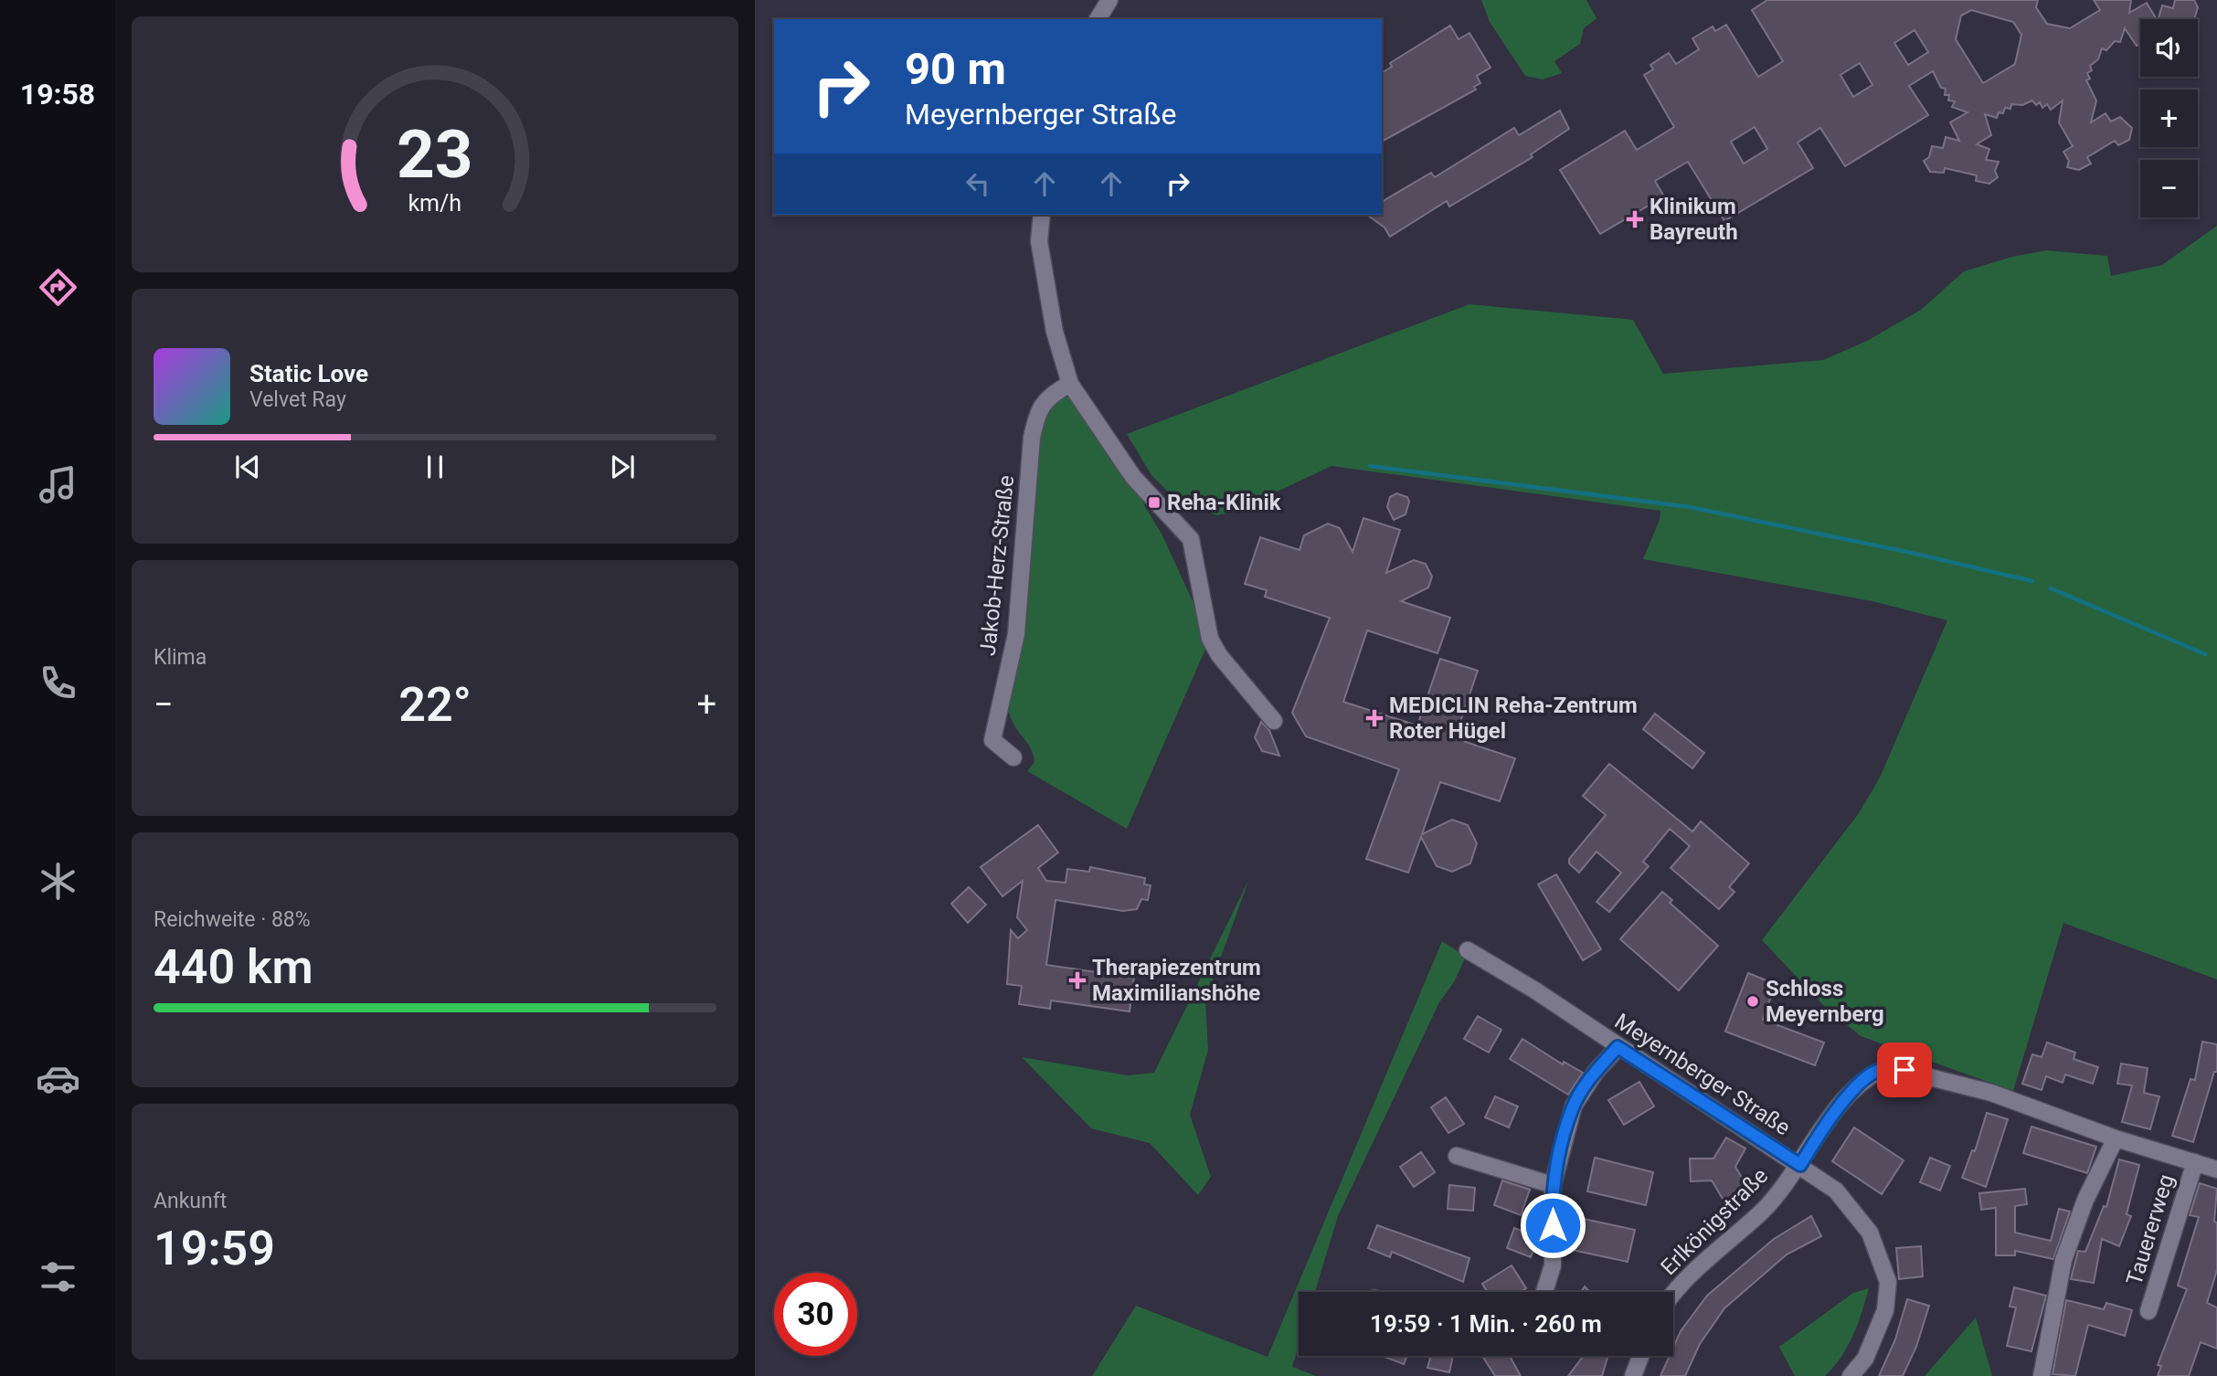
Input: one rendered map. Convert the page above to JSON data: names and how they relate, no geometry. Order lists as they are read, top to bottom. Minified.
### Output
{"streets":{"street":["Jakob-Herz-Straße","Meyernberger Straße","Erlkönigstraße","Tauererweg"]},"crossings":[["Meyernberger Straße","Erlkönigstraße"],["Meyernberger Straße","Tauererweg"]],"places":{"health":["Klinikum Bayreuth","MEDICLIN Reha-Zentrum Roter Hügel","Therapiezentrum Maximilianshöhe"],"transit":["Reha-Klinik"],"other":["Schloss Meyernberg"]},"page":{"tabs":"19:58","map_buttons":["+","−"],"turn":["90 m","Meyernberger Straße"],"song":["Static Love","Velvet Ray"],"tile":["Klima",["Reichweite · 88%","440 km"],["Ankunft","19:59"]],"heat":["−","22°","+"],"limit":"30","trip":"19:59 · 1 Min. · 260 m","gauge":["23","km/h"]}}
